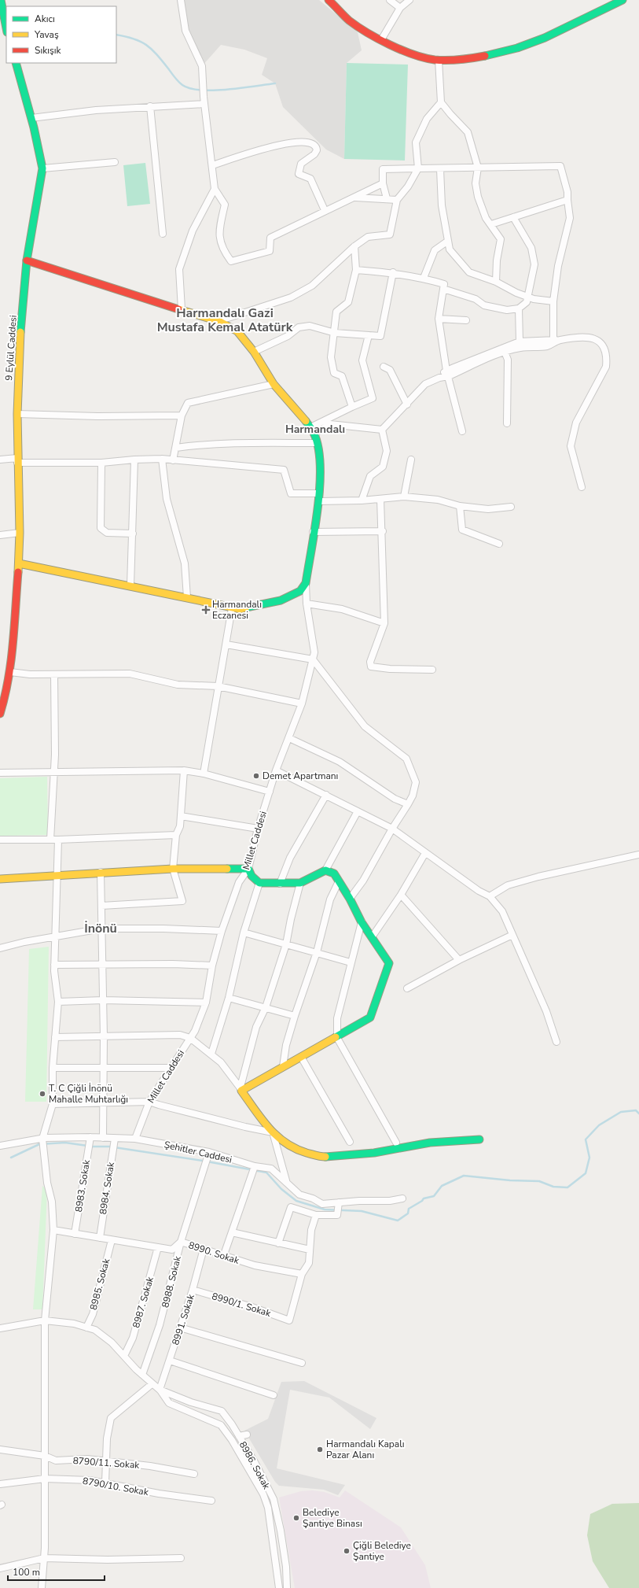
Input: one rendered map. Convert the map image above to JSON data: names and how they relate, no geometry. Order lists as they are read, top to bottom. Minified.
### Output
{"streets":{"street":["9 Eylül Caddesi","Millet Caddesi","Şehitler Caddesi","8983. Sokak","8984. Sokak","8990. Sokak","8988. Sokak","8985. Sokak","8987. Sokak","8990/1. Sokak","8991. Sokak","8790/11. Sokak","8986. Sokak","8790/10. Sokak"]},"crossings":[["Millet Caddesi","Şehitler Caddesi"],["Şehitler Caddesi","8983. Sokak"],["Şehitler Caddesi","8984. Sokak"],["Şehitler Caddesi","8988. Sokak"],["8983. Sokak","8990. Sokak"],["8984. Sokak","8990. Sokak"],["8990. Sokak","8988. Sokak"],["8990. Sokak","8985. Sokak"],["8990. Sokak","8987. Sokak"],["8990. Sokak","8990/1. Sokak"],["8990. Sokak","8991. Sokak"],["8988. Sokak","8986. Sokak"],["8985. Sokak","8986. Sokak"],["8987. Sokak","8986. Sokak"],["8990/1. Sokak","8991. Sokak"],["8991. Sokak","8986. Sokak"]],"districts":["Harmandalı Gazi Mustafa Kemal Atatürk","Harmandalı","İnönü"],"places":{"health":["Harmandalı Eczanesi"],"other":["Demet Apartmanı","T. C Çiğli İnönü Mahalle Muhtarlığı","Harmandalı Kapalı Pazar Alanı","Belediye Şantiye Binası","Çiğli Belediye Şantiye"]},"legend":["Akıcı","Yavaş","Sıkışık"],"scale_bar":"100 m"}
